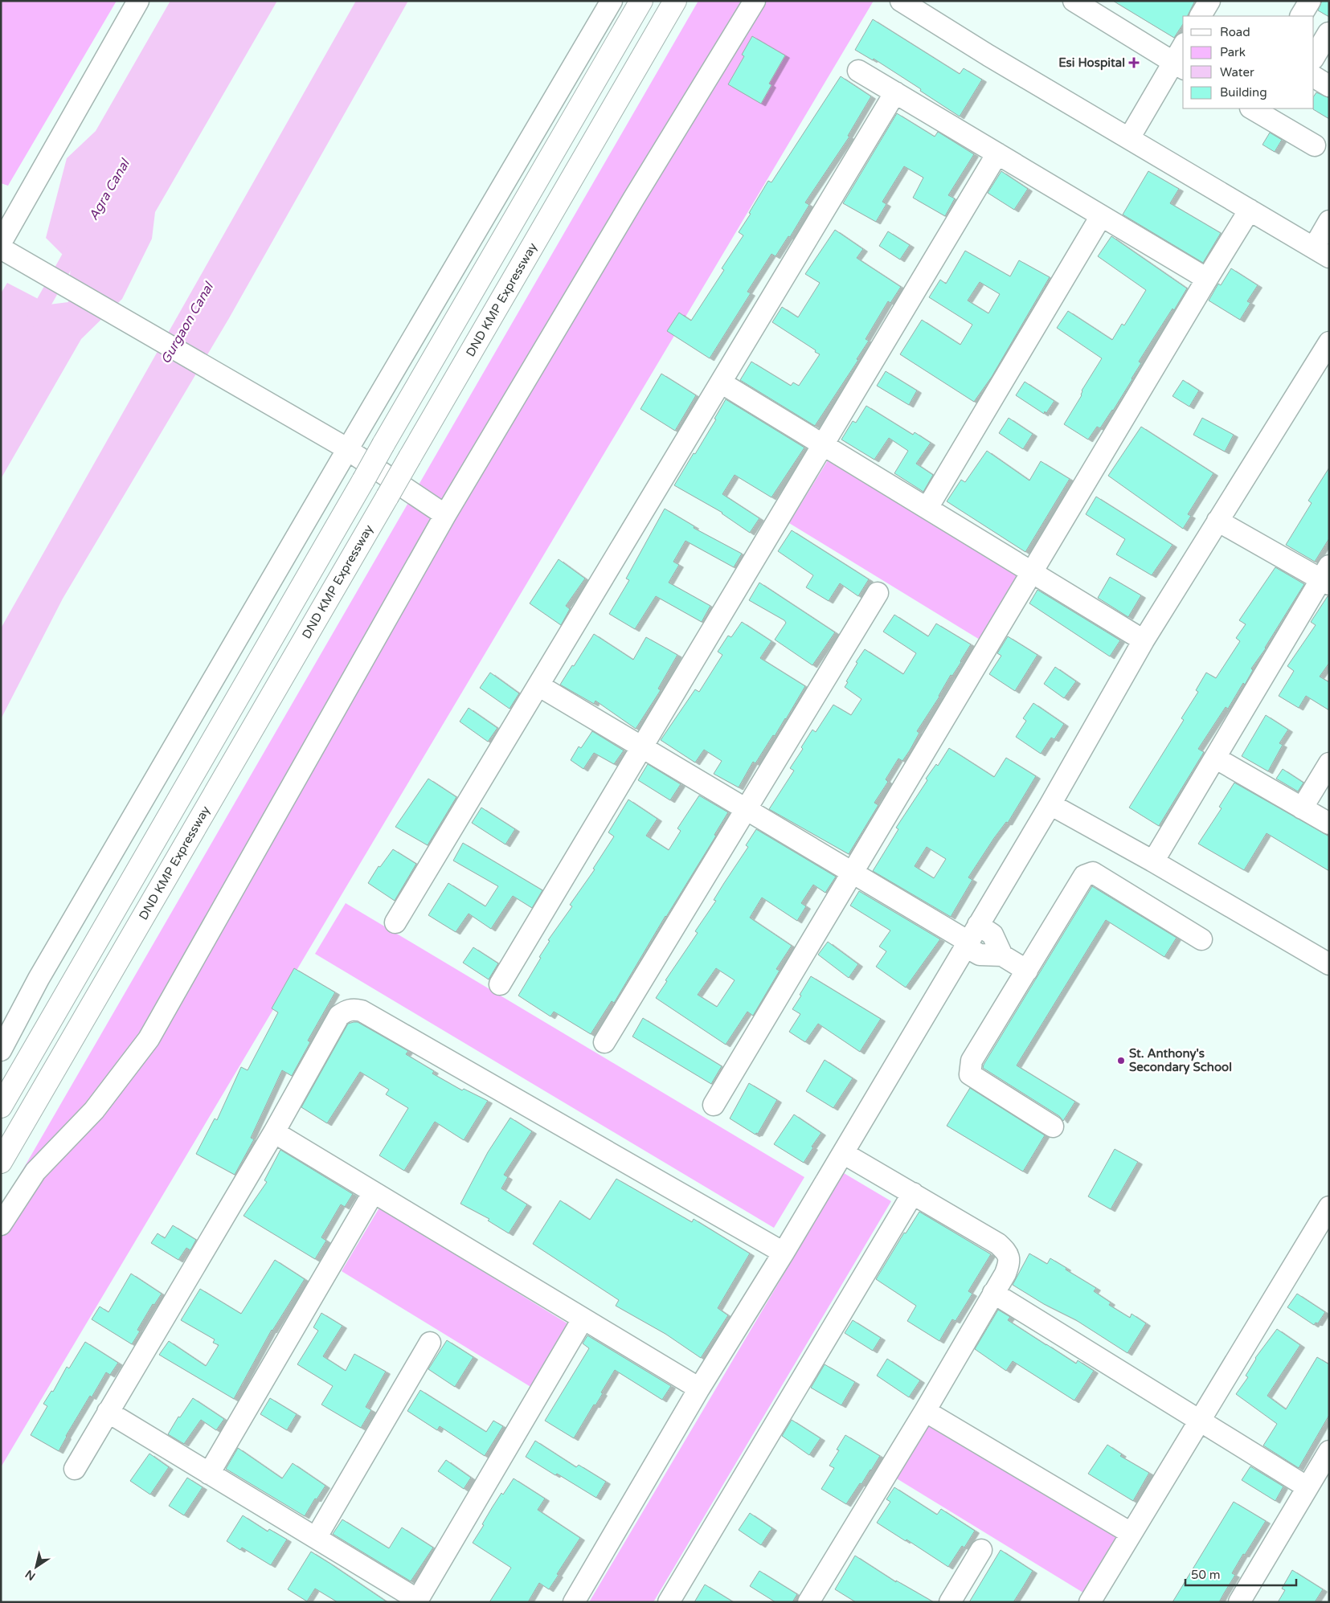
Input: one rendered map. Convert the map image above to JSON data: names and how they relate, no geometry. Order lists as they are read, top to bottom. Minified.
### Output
{"streets":{"highway":["DND KMP Expressway"]},"water":["Agra Canal","Gurgaon Canal"],"places":{"health":["Esi Hospital"],"other":["St. Anthony's Secondary School"]},"legend":["Road","Park","Water","Building"],"scale_bar":"50 m","north":"bottom left"}
